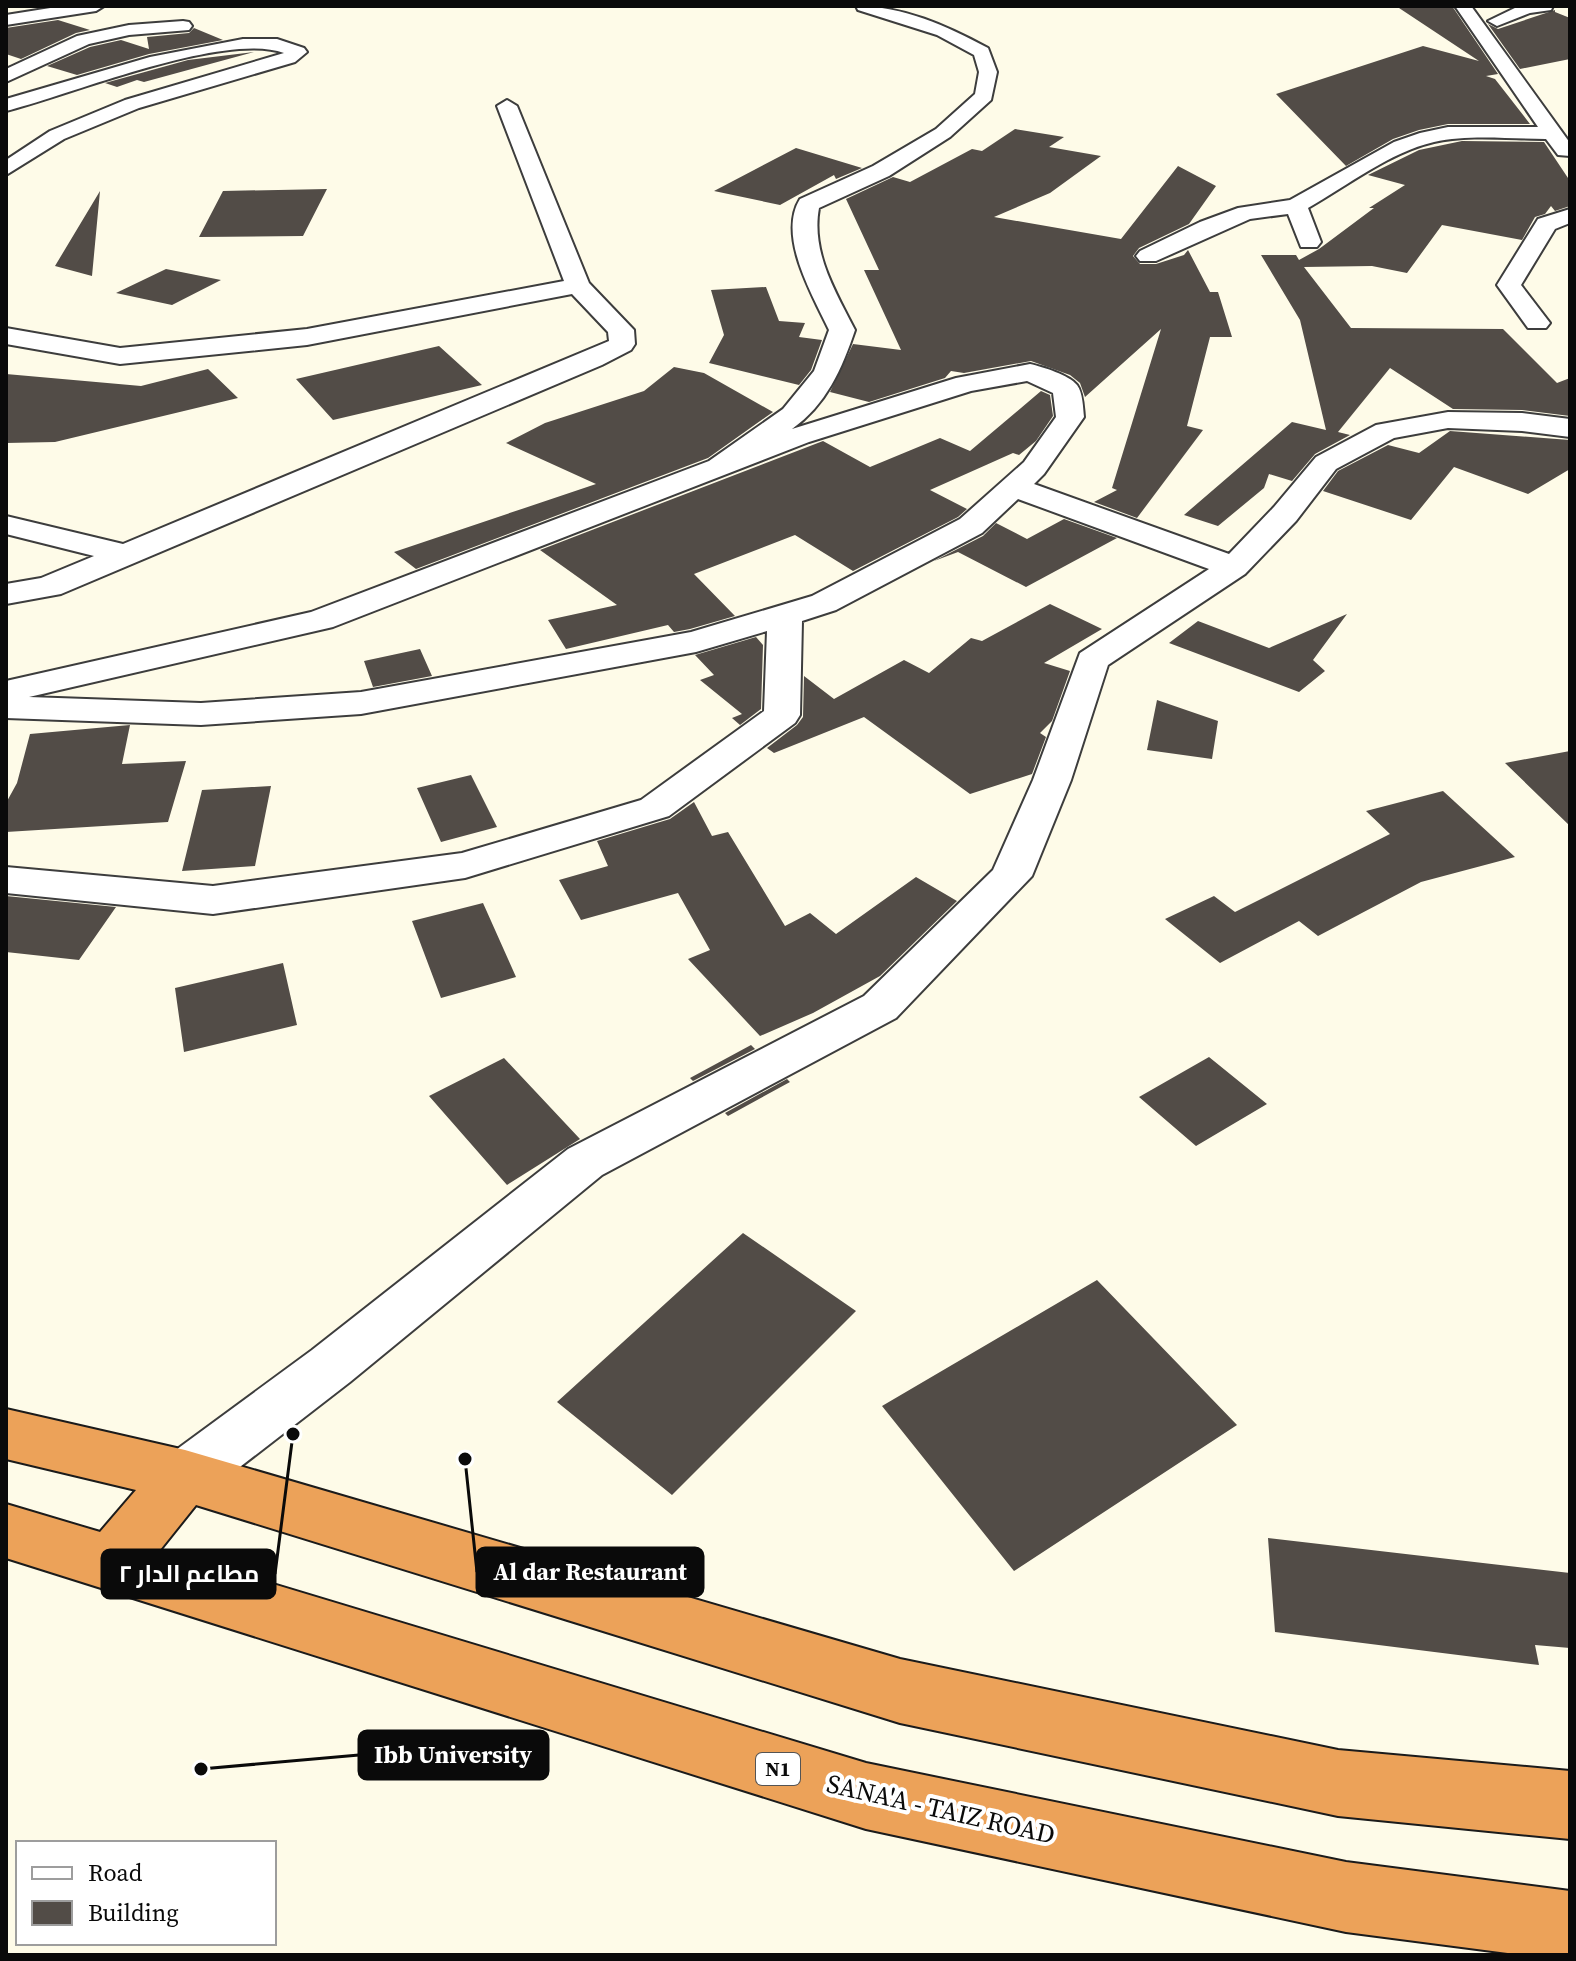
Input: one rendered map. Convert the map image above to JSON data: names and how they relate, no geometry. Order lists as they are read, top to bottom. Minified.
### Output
{"streets":{"highway":["N1","SANA'A - TAIZ ROAD"]},"places":["مطاعم الدار ٢","Al dar Restaurant","Ibb University"],"legend":["Road","Building"]}
